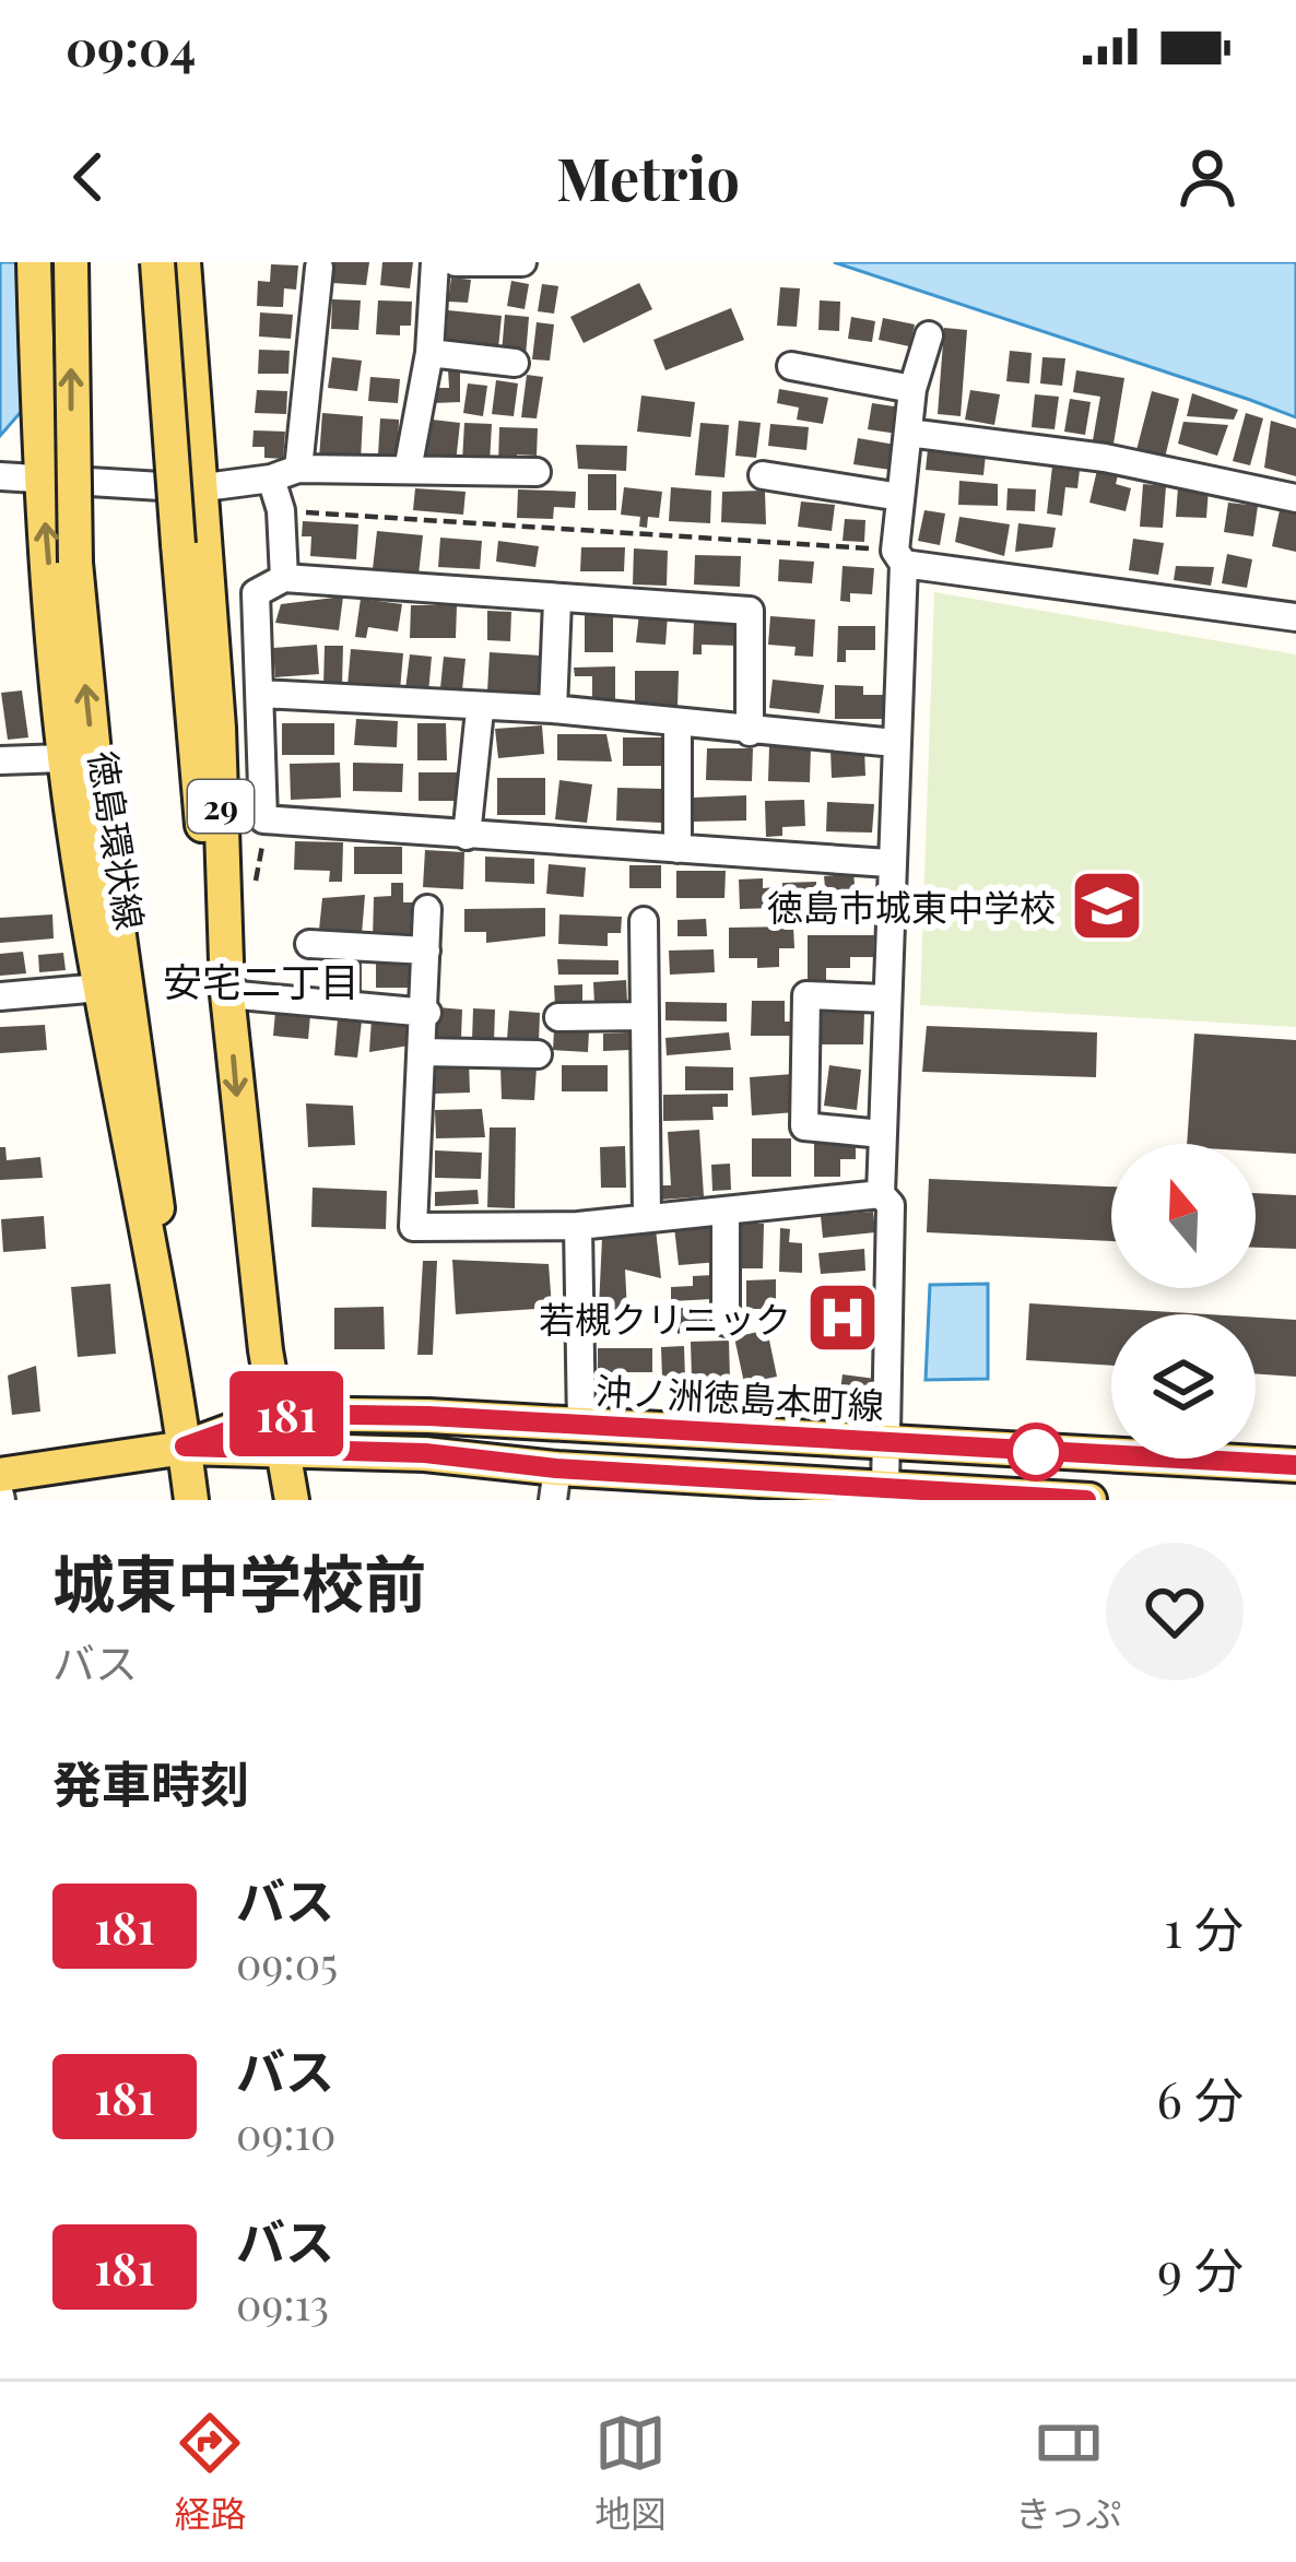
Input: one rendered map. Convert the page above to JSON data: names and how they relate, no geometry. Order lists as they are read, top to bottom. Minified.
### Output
{"streets":{"main road":["29","徳島環状線","沖ノ洲徳島本町線"]},"crossings":[["29","沖ノ洲徳島本町線"],["徳島環状線","沖ノ洲徳島本町線"]],"districts":["安宅二丁目"],"places":{"school or university":["徳島市城東中学校"],"hospital":["若槻クリニック"]},"lines":["bus line 181"],"north":"top","page":{"status":"09:04","header":"Metrio","on_map":"181","heading":[["城東中学校前","バス"],"発車時刻"],"list":[{"mark":"181","name":"バス","note":"09:05","value":"1 分"},{"mark":"181","name":"バス","note":"09:10","value":"6 分"},{"mark":"181","name":"バス","note":"09:13","value":"9 分"}],"tabs":["経路","地図","きっぷ"]}}
